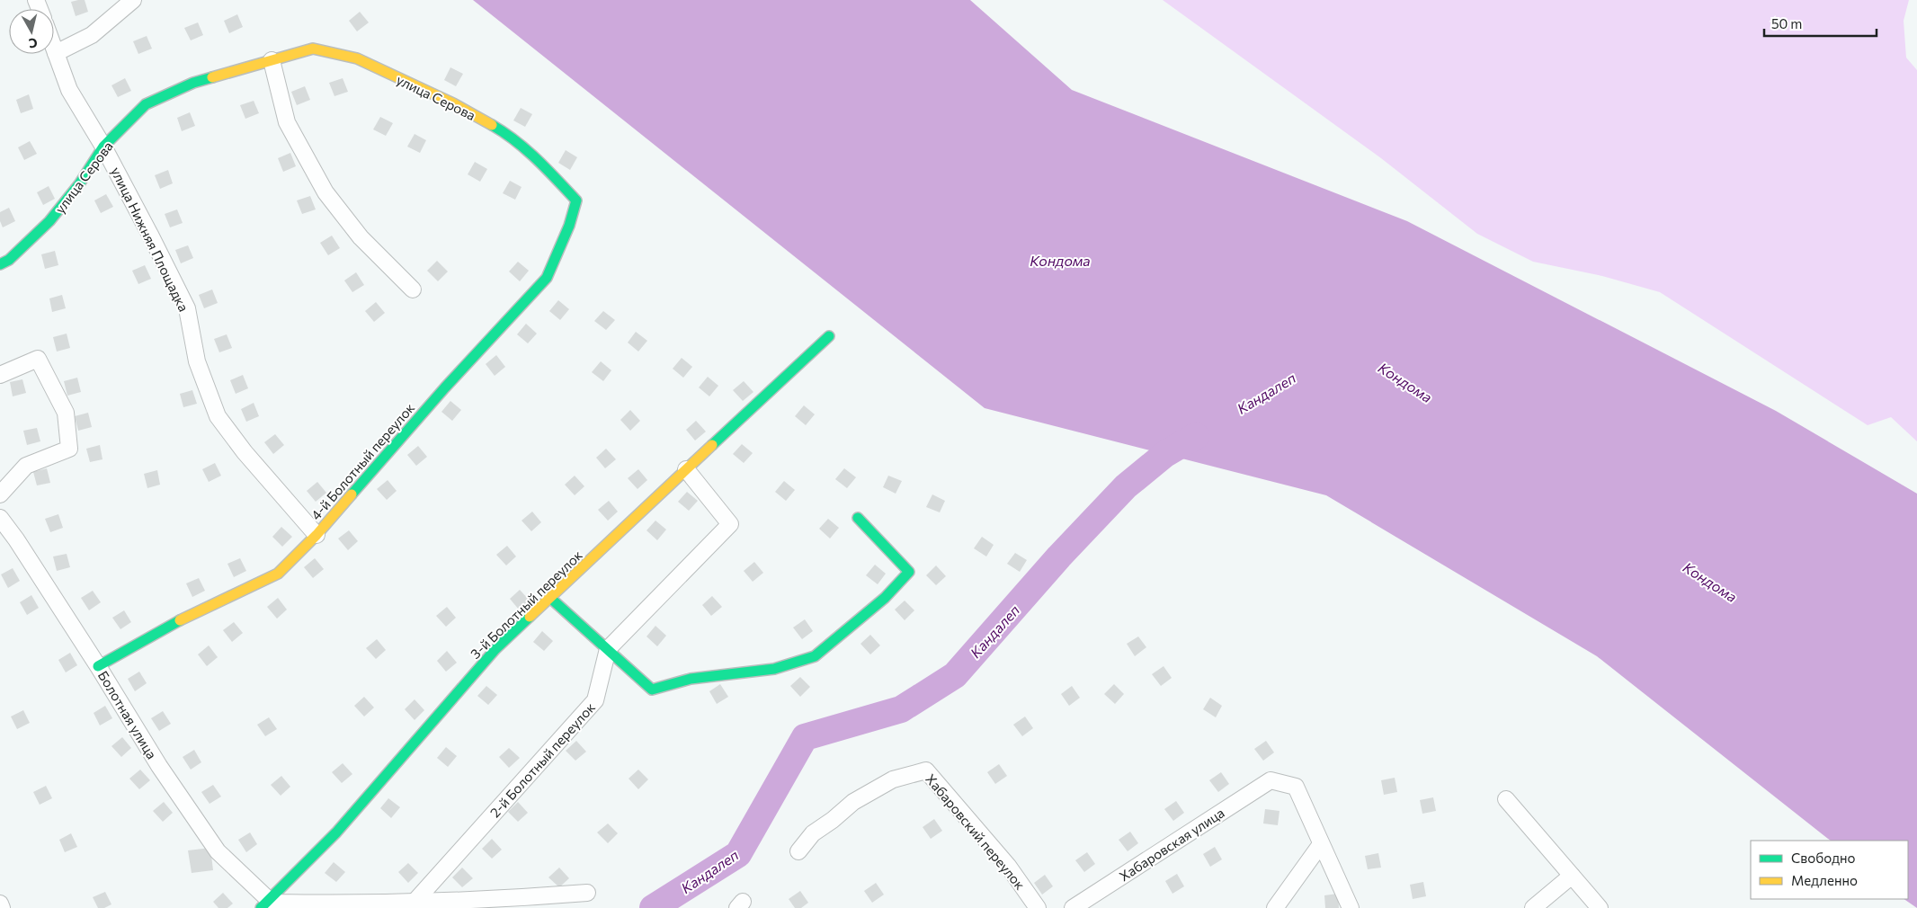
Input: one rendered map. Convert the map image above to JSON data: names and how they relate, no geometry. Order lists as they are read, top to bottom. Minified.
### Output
{"streets":{"street":["улица Серова","улица Нижняя Площадка","4-й Болотный переулок","3-й Болотный переулок","Болотная улица","2-й Болотный переулок","Хабаровский переулок","Хабаровская улица"]},"crossings":[["улица Серова","улица Нижняя Площадка"],["улица Серова","4-й Болотный переулок"],["улица Нижняя Площадка","4-й Болотный переулок"],["4-й Болотный переулок","Болотная улица"],["3-й Болотный переулок","Болотная улица"]],"water":["Кондома","Кандалеп"],"legend":["Свободно","Медленно"],"scale_bar":"50 m","north":"bottom"}
